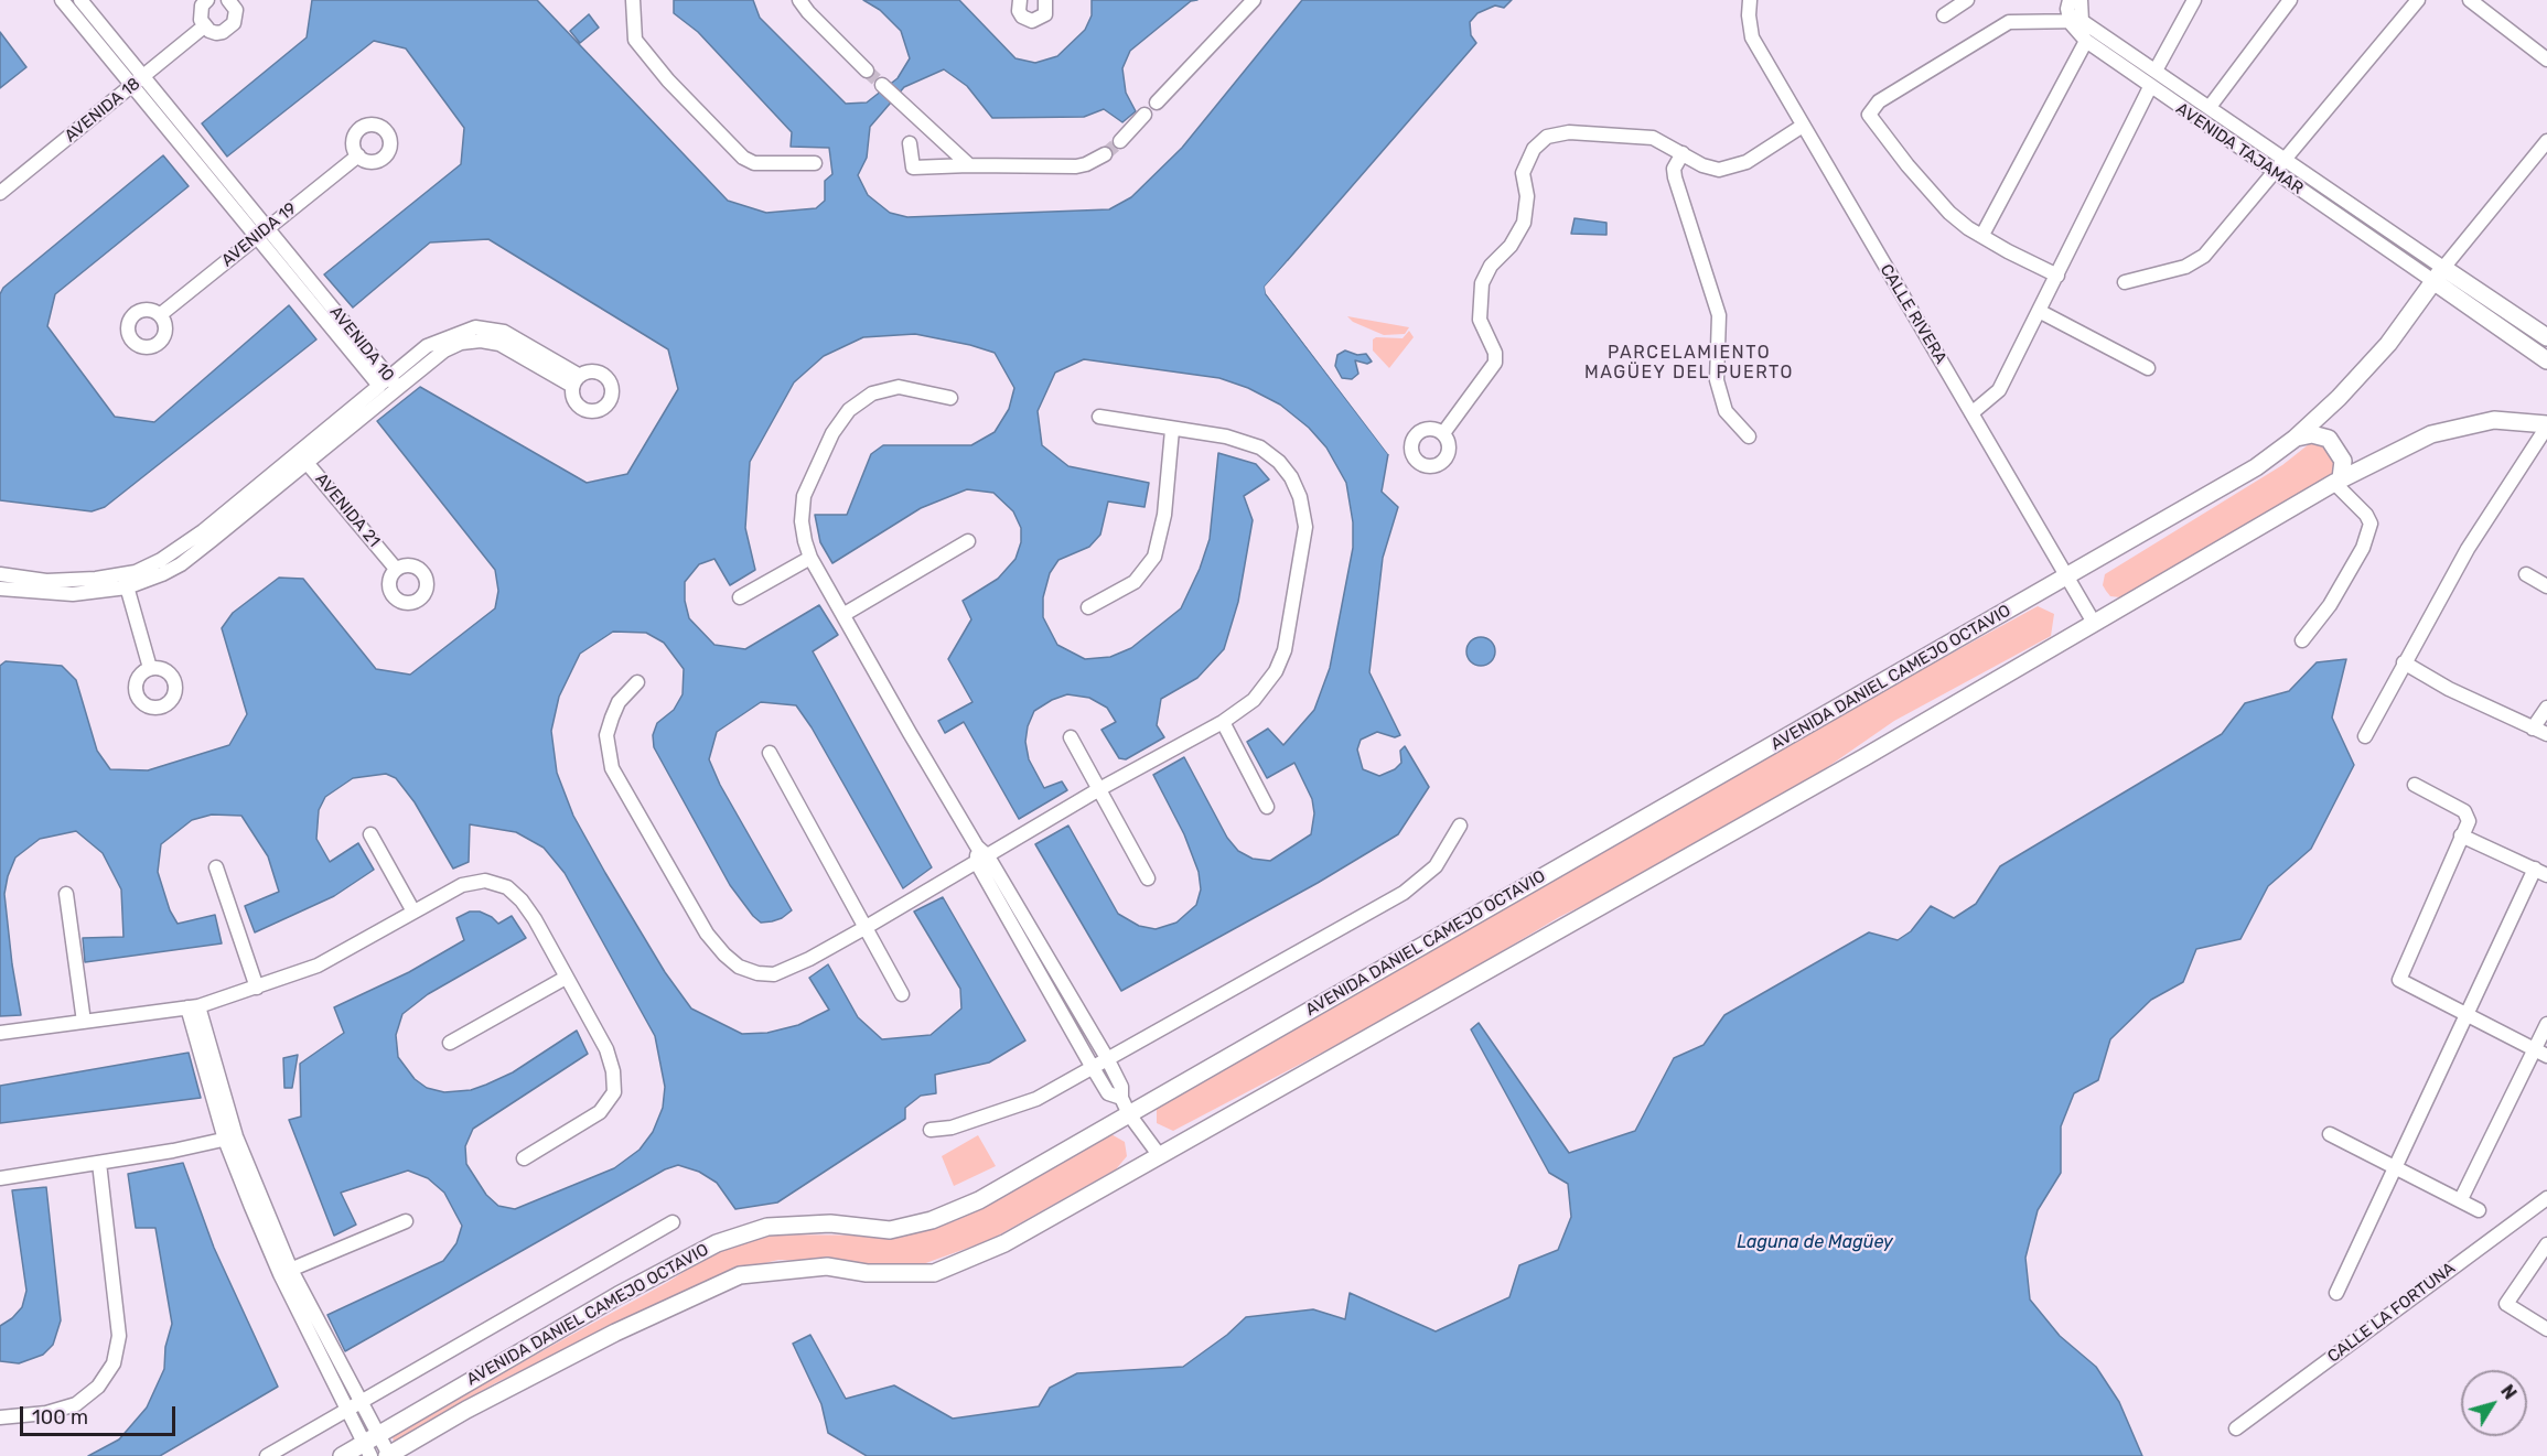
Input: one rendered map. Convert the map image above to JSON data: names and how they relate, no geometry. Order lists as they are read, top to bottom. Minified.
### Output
{"streets":{"main road":["AVENIDA DANIEL CAMEJO OCTAVIO"],"street":["AVENIDA 18","AVENIDA TAJAMAR","AVENIDA 19","CALLE RIVERA","AVENIDA 10","AVENIDA 21","CALLE LA FORTUNA"]},"crossings":[["AVENIDA 18","AVENIDA 10"],["AVENIDA TAJAMAR","AVENIDA DANIEL CAMEJO OCTAVIO"],["AVENIDA 19","AVENIDA 10"],["CALLE RIVERA","AVENIDA DANIEL CAMEJO OCTAVIO"],["AVENIDA 10","AVENIDA 21"]],"districts":["PARCELAMIENTO MAGÜEY DEL PUERTO"],"water":["Laguna de Magüey"],"scale_bar":"100 m","north":"top right"}
